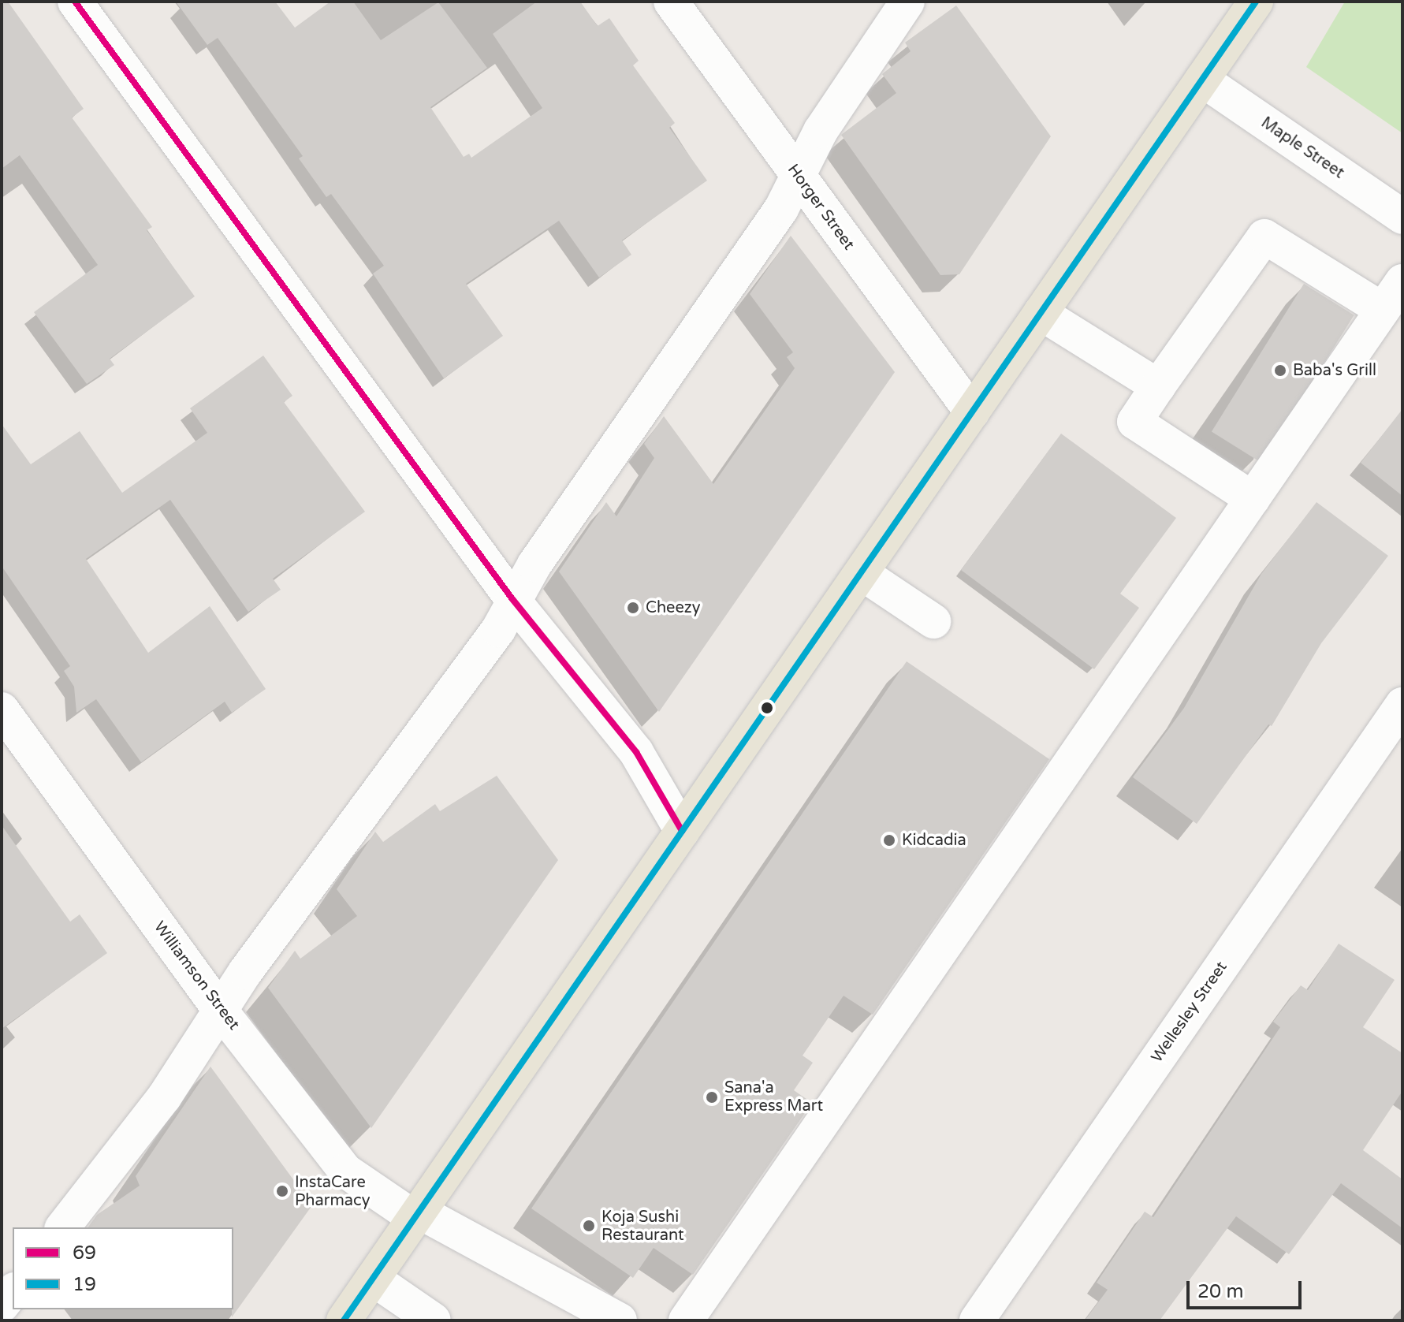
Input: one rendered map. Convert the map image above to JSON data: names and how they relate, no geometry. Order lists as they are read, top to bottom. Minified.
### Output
{"streets":{"street":["Maple Street","Horger Street","Williamson Street","Wellesley Street"]},"places":["Baba's Grill","Cheezy","Kidcadia","Sana'a Express Mart","InstaCare Pharmacy","Koja Sushi Restaurant"],"lines":["transit line 69","transit line 19"],"legend":["69","19"],"scale_bar":"20 m"}
